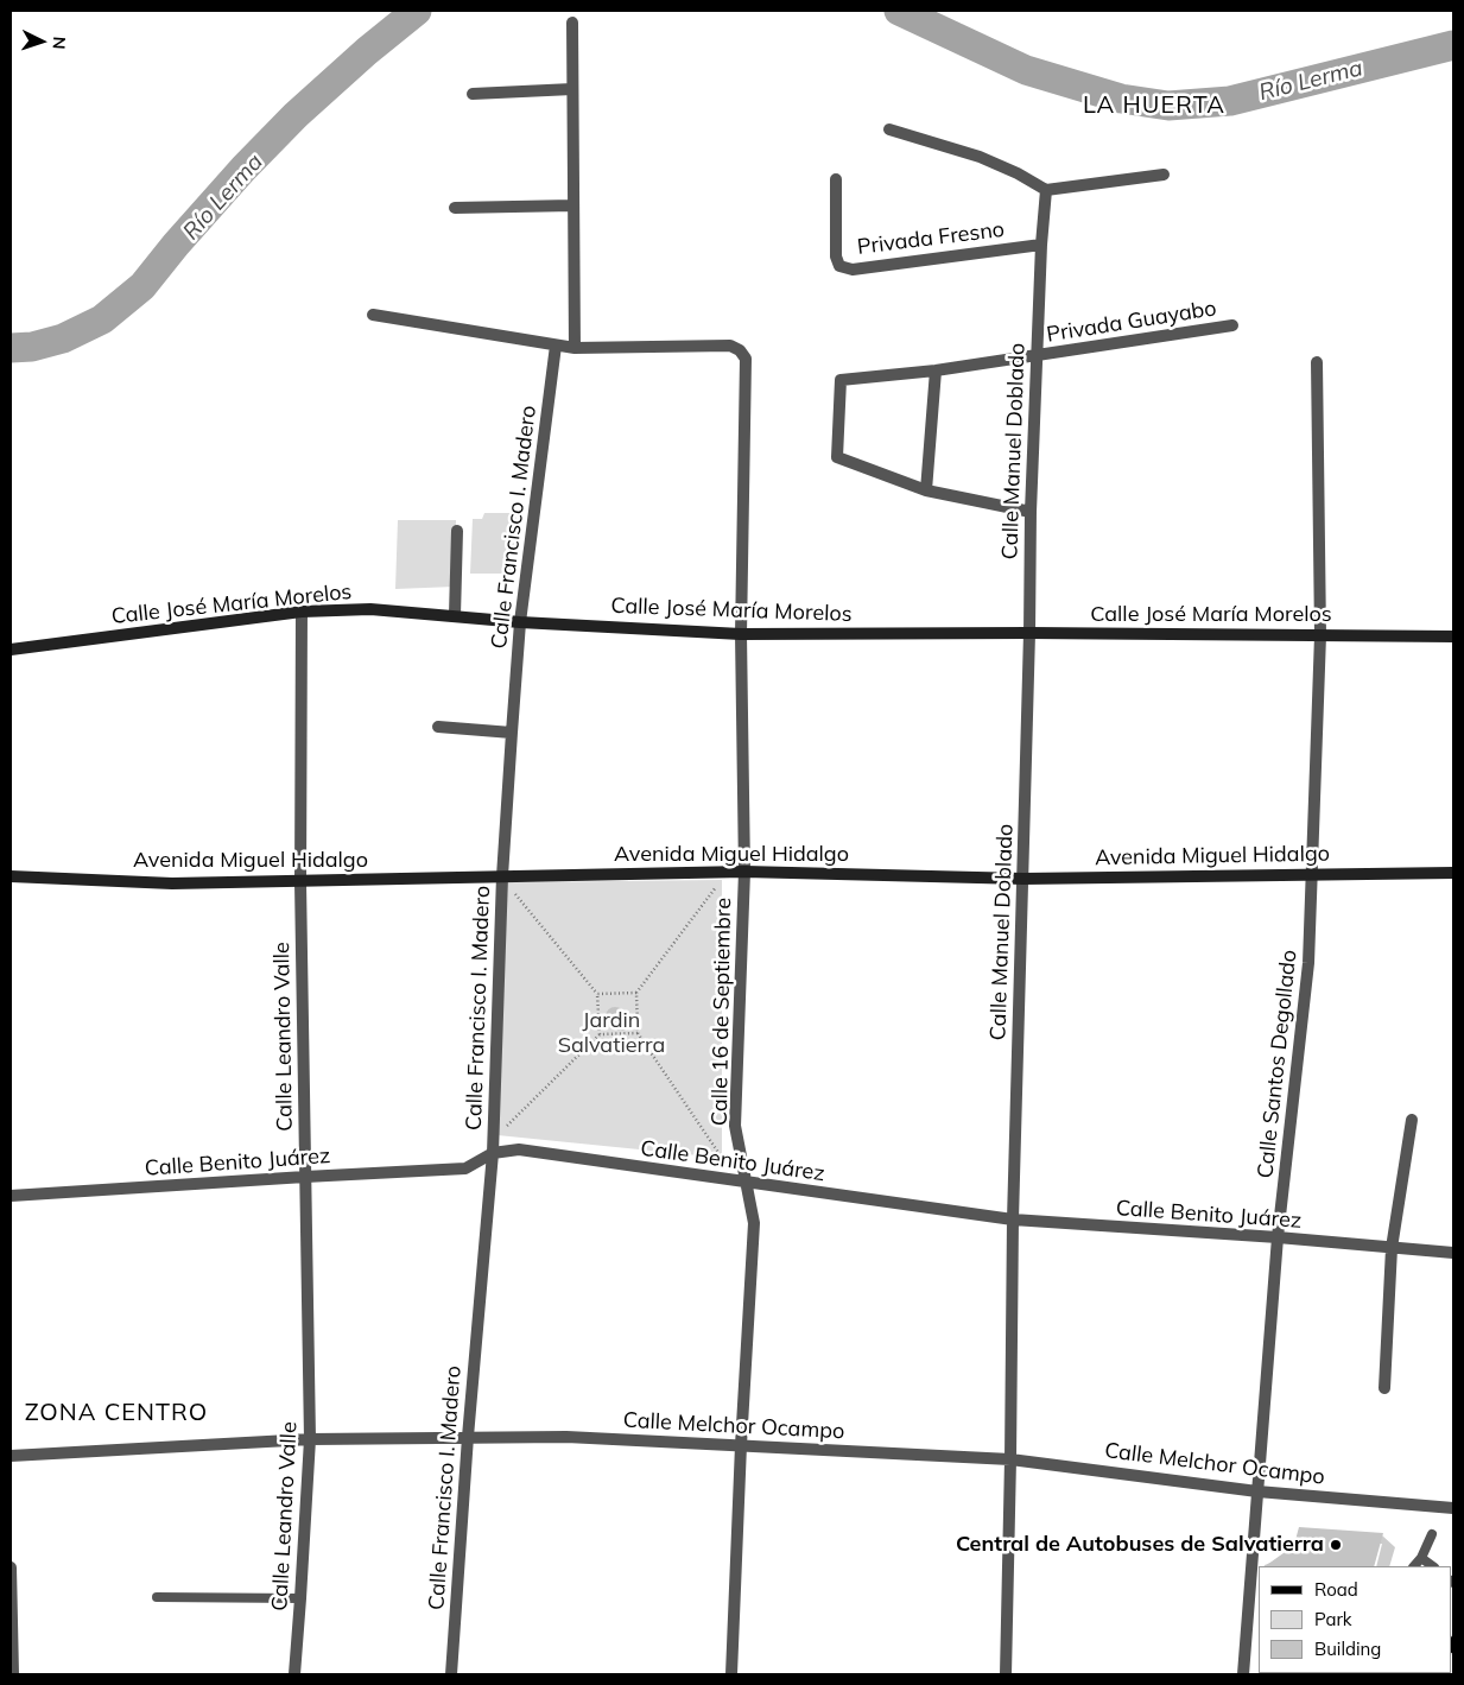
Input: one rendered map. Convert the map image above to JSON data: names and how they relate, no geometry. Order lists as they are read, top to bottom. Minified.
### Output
{"streets":{"street":["Privada Fresno","Privada Guayabo","Calle Manuel Doblado","Calle Francisco I. Madero","Calle José María Morelos","Avenida Miguel Hidalgo","Calle 16 de Septiembre","Calle Leandro Valle","Calle Santos Degollado","Calle Benito Juárez","Calle Melchor Ocampo"]},"crossings":[["Privada Fresno","Calle Manuel Doblado"],["Privada Guayabo","Calle Manuel Doblado"],["Calle Manuel Doblado","Calle José María Morelos"],["Calle Manuel Doblado","Avenida Miguel Hidalgo"],["Calle Manuel Doblado","Calle Benito Juárez"],["Calle Manuel Doblado","Calle Melchor Ocampo"],["Calle Francisco I. Madero","Calle José María Morelos"],["Calle Francisco I. Madero","Avenida Miguel Hidalgo"],["Calle Francisco I. Madero","Calle Benito Juárez"],["Calle Francisco I. Madero","Calle Melchor Ocampo"],["Calle José María Morelos","Calle 16 de Septiembre"],["Calle José María Morelos","Calle Leandro Valle"],["Calle José María Morelos","Calle Santos Degollado"],["Avenida Miguel Hidalgo","Calle 16 de Septiembre"],["Avenida Miguel Hidalgo","Calle Leandro Valle"],["Avenida Miguel Hidalgo","Calle Santos Degollado"],["Calle 16 de Septiembre","Calle Benito Juárez"],["Calle 16 de Septiembre","Calle Melchor Ocampo"],["Calle Leandro Valle","Calle Benito Juárez"],["Calle Leandro Valle","Calle Melchor Ocampo"],["Calle Santos Degollado","Calle Benito Juárez"],["Calle Santos Degollado","Calle Melchor Ocampo"]],"districts":["LA HUERTA","ZONA CENTRO"],"water":["Río Lerma"],"parks":["Jardin Salvatierra"],"places":["Central de Autobuses de Salvatierra"],"legend":["Road","Park","Building"],"north":"right"}
